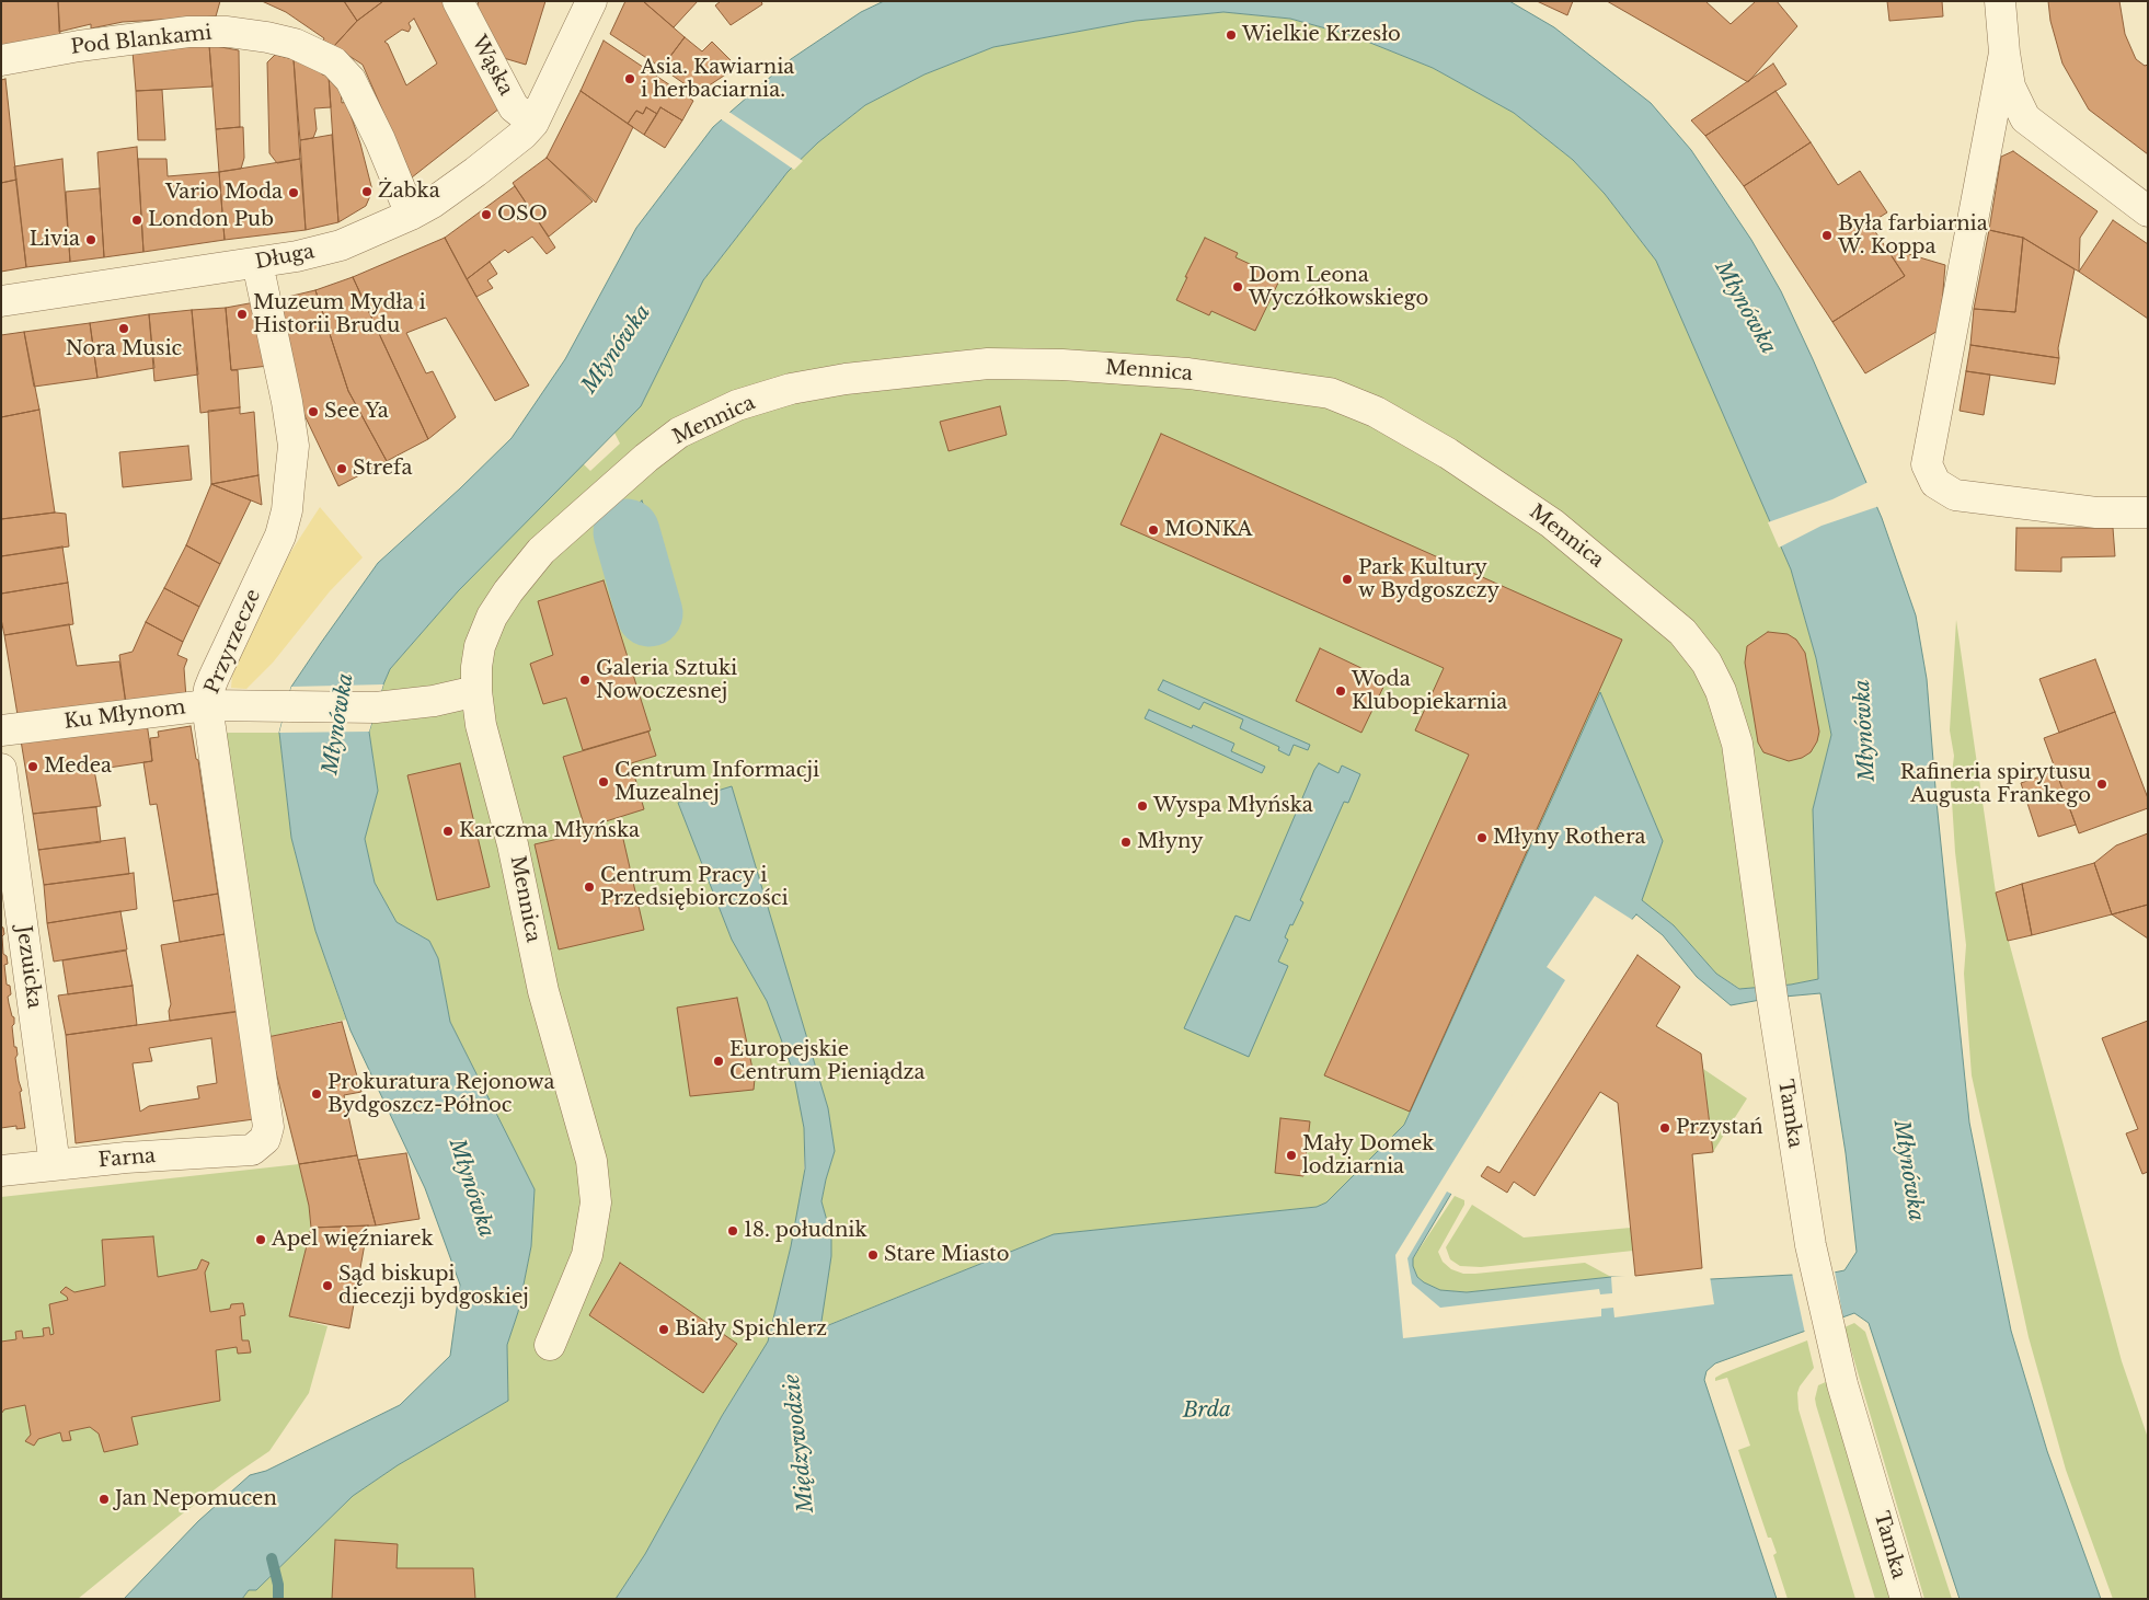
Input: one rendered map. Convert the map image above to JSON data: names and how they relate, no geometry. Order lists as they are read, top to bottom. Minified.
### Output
{"streets":{"street":["Pod Blankami","Wąska","Długa","Mennica","Przyrzecze","Ku Młynom","Jezuicka","Tamka","Farna"]},"crossings":[["Pod Blankami","Długa"],["Wąska","Długa"],["Długa","Przyrzecze"],["Mennica","Ku Młynom"],["Mennica","Tamka"],["Przyrzecze","Ku Młynom"],["Przyrzecze","Farna"],["Jezuicka","Farna"]],"water":["Młynówka","Brda","Międzywodzie"],"places":["Wielkie Krzesło","Asia. Kawiarnia i herbaciarnia.","Żabka","Vario Moda","OSO","London Pub","Była farbiarnia W. Koppa","Livia","Dom Leona Wyczółkowskiego","Muzeum Mydła i Historii Brudu","Nora Music","See Ya","Strefa","MONKA","Park Kultury w Bydgoszczy","Galeria Sztuki Nowoczesnej","Woda Klubopiekarnia","Medea","Centrum Informacji Muzealnej","Rafineria spirytusu Augusta Frankego","Wyspa Młyńska","Karczma Młyńska","Młyny Rothera","Młyny","Centrum Pracy i Przedsiębiorczości","Europejskie Centrum Pieniądza","Prokuratura Rejonowa Bydgoszcz-Północ","Przystań","Mały Domek lodziarnia","18. południk","Apel więźniarek","Stare Miasto","Sąd biskupi diecezji bydgoskiej","Biały Spichlerz","Jan Nepomucen"]}
